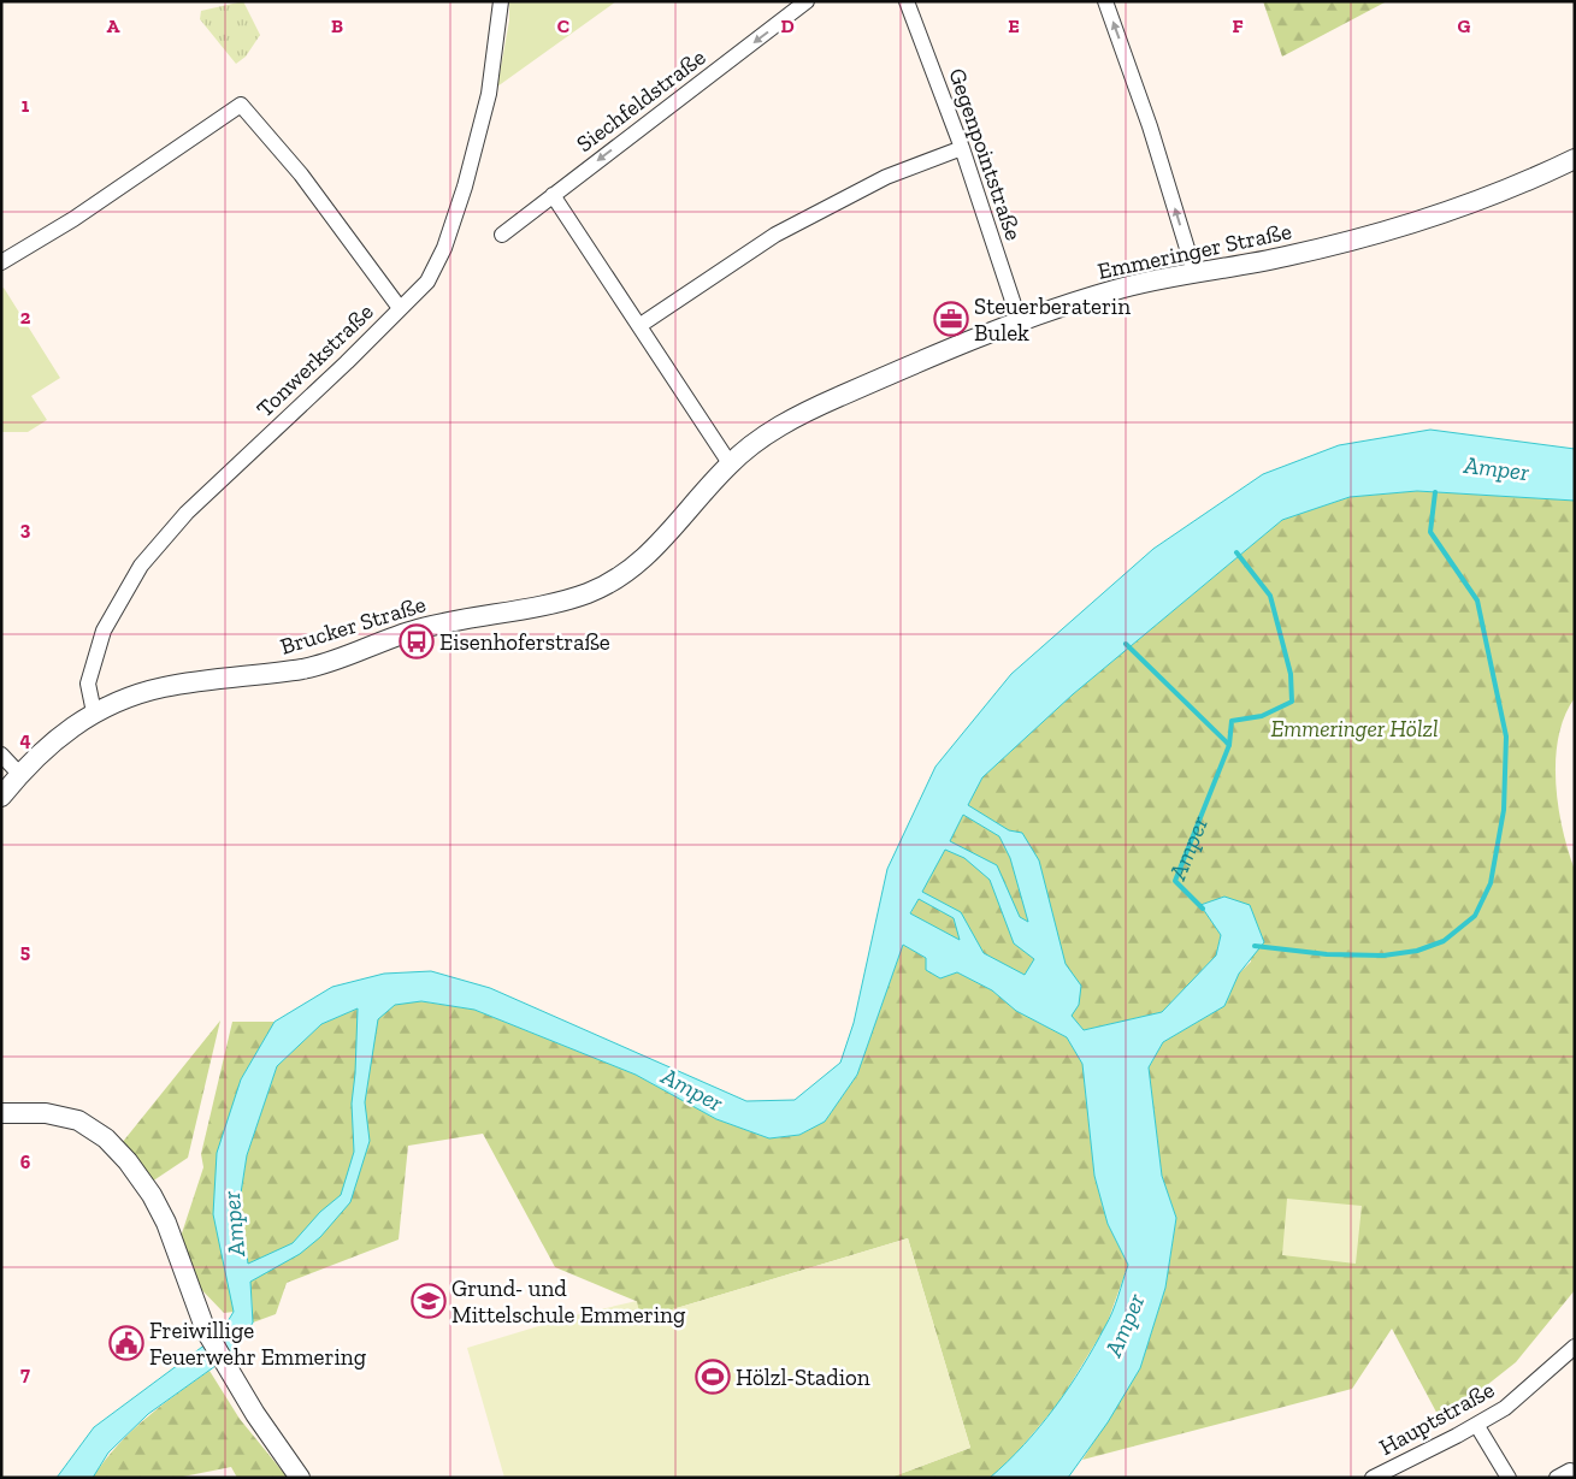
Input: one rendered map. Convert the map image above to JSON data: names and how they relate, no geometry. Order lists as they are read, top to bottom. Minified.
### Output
{"streets":{"street":["Siechfeldstraße","Gegenpointstraße","Emmeringer Straße","Tonwerkstraße","Brucker Straße","Hauptstraße"]},"crossings":[["Gegenpointstraße","Emmeringer Straße"],["Emmeringer Straße","Brucker Straße"],["Tonwerkstraße","Brucker Straße"]],"one_way":["Siechfeldstraße"],"water":["Amper"],"parks":["Emmeringer Hölzl"],"places":{"office":["Steuerberaterin Bulek"],"bus stop":["Eisenhoferstraße"],"school or university":["Grund- und Mittelschule Emmering"],"public building":["Freiwillige Feuerwehr Emmering"],"sports":["Hölzl-Stadion"]},"grid":{"columns":["A","B","C","D","E","F","G"],"rows":["1","2","3","4","5","6","7"]}}
